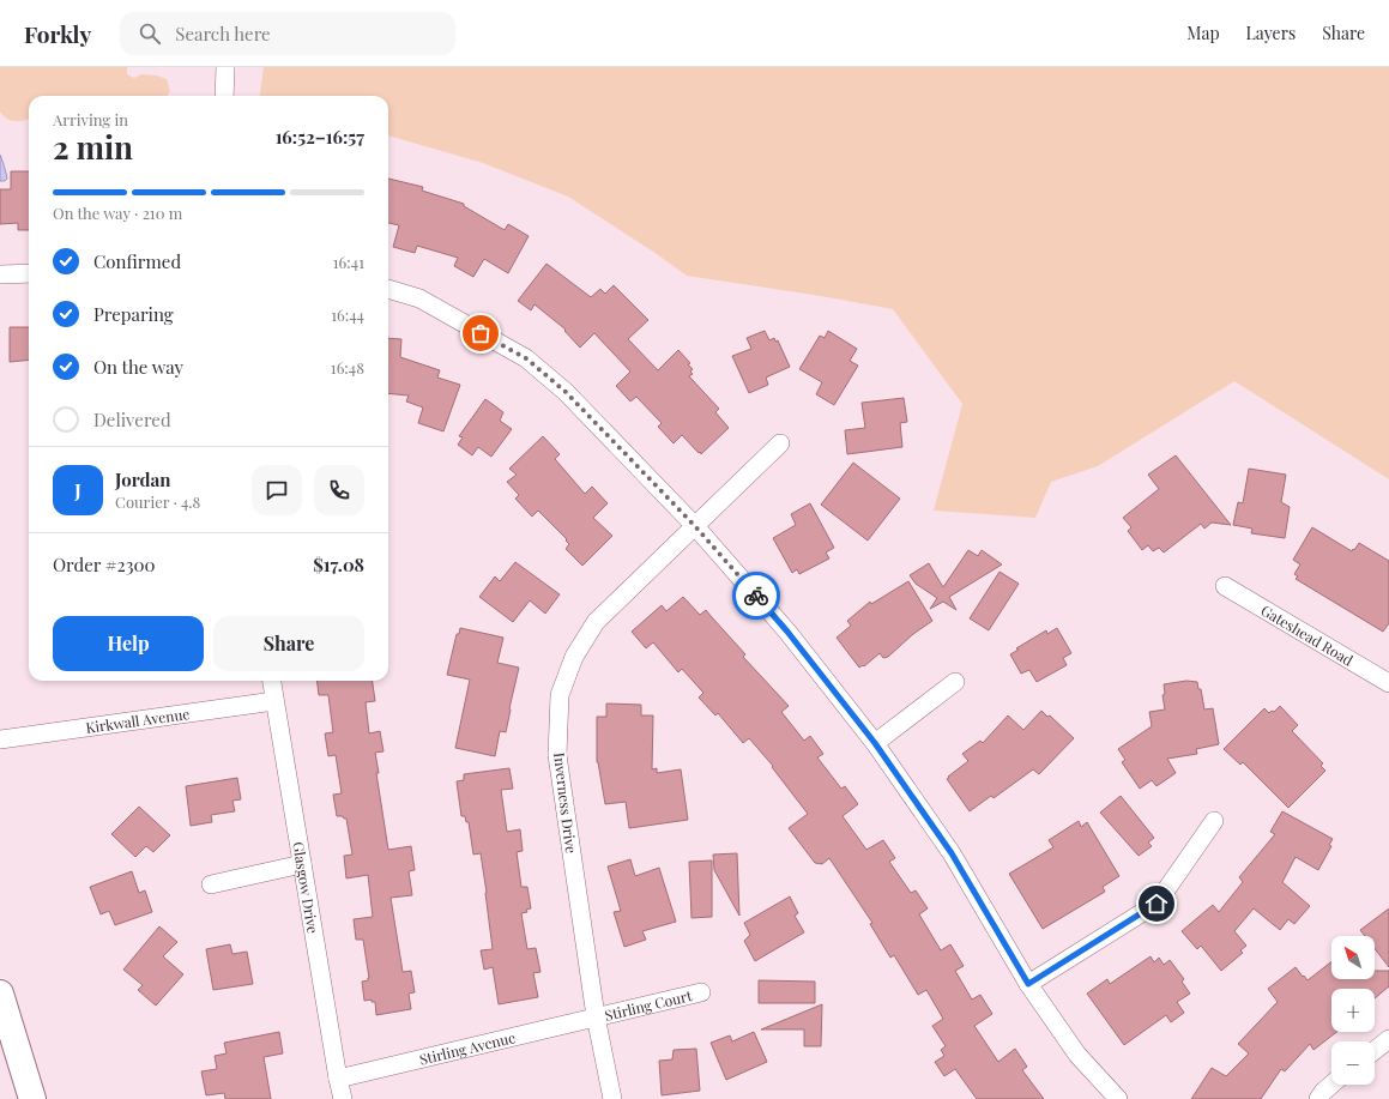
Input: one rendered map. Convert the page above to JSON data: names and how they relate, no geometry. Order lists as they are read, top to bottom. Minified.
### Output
{"streets":{"street":["Gateshead Road","Kirkwall Avenue","Inverness Drive","Glasgow Drive","Stirling Court","Stirling Avenue"]},"crossings":[["Kirkwall Avenue","Glasgow Drive"],["Inverness Drive","Stirling Court"],["Inverness Drive","Stirling Avenue"],["Glasgow Drive","Stirling Avenue"],["Stirling Court","Stirling Avenue"]],"north":"top left","page":{"header":"Forkly","search":"Search here","nav":["Map","Layers","Share"],"heading":["2 min","Arriving in","16:52–16:57"],"panel":["Jordan","Courier · 4.8","Order #2300","$17.08"],"bar":"On the way · 210 m","list":[["Confirmed","16:41"],["Preparing","16:44"],["On the way","16:48"],"Delivered"],"round":"J","buttons":["Help","Share"],"map_buttons":["+","−"]}}
